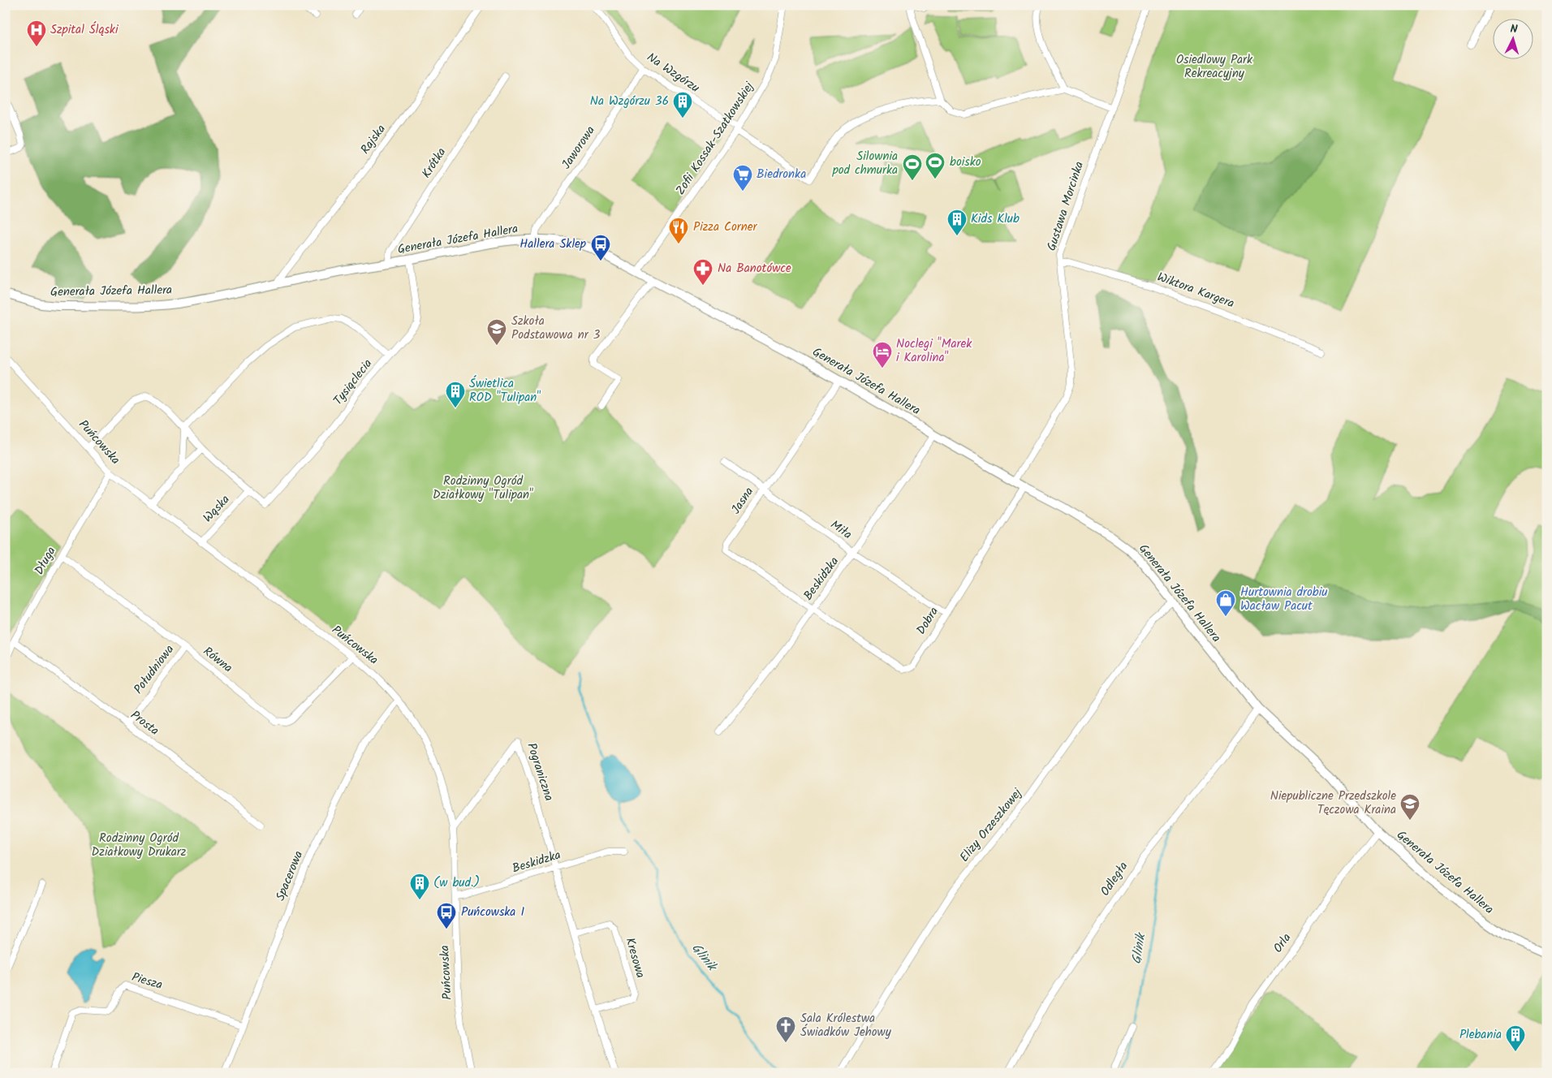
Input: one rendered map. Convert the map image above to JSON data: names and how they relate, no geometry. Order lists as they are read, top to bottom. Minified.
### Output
{"streets":{"street":["Na Wzgórzu","Zofii Kossak-Szatkowskiej","Rajska","Jaworowa","Krótka","Gustawa Morcinka","Generała Józefa Hallera","Wiktora Kargera","Tysiąclecia","Puńcowska","Jasna","Wąska","Miła","Długa","Beskidzka","Dobra","Równa","Południowa","Prosta","Pograniczna","Elizy Orzeszkowej","Spacerowa","Odległa","Orla","Kresowa","Piesza"]},"crossings":[["Na Wzgórzu","Zofii Kossak-Szatkowskiej"],["Na Wzgórzu","Jaworowa"],["Zofii Kossak-Szatkowskiej","Generała Józefa Hallera"],["Rajska","Generała Józefa Hallera"],["Jaworowa","Generała Józefa Hallera"],["Krótka","Generała Józefa Hallera"],["Gustawa Morcinka","Generała Józefa Hallera"],["Gustawa Morcinka","Wiktora Kargera"],["Generała Józefa Hallera","Tysiąclecia"],["Generała Józefa Hallera","Jasna"],["Generała Józefa Hallera","Beskidzka"],["Generała Józefa Hallera","Dobra"],["Generała Józefa Hallera","Elizy Orzeszkowej"],["Generała Józefa Hallera","Odległa"],["Generała Józefa Hallera","Orla"],["Tysiąclecia","Wąska"],["Puńcowska","Wąska"],["Puńcowska","Długa"],["Puńcowska","Beskidzka"],["Puńcowska","Równa"],["Puńcowska","Pograniczna"],["Puńcowska","Spacerowa"],["Jasna","Miła"],["Jasna","Beskidzka"],["Jasna","Dobra"],["Miła","Beskidzka"],["Miła","Dobra"],["Długa","Równa"],["Długa","Prosta"],["Beskidzka","Dobra"],["Beskidzka","Pograniczna"],["Równa","Południowa"],["Południowa","Prosta"],["Spacerowa","Piesza"]],"water":["Glinik"],"parks":["Osiedlowy Park Rekreacyjny","Rodzinny Ogród Działkowy \"Tulipan\"","Rodzinny Ogród Działkowy Drukarz"],"places":{"hospital":["Szpital Śląski"],"building":["Na Wzgórzu 36","Kids Klub","Świetlica ROD \"Tulipan\"","(w bud.)","Plebania"],"sports":["boisko","Silownia pod chmurka"],"supermarket":["Biedronka"],"restaurant":["Pizza Corner"],"bus stop":["Hallera Sklep","Puńcowska I"],"pharmacy":["Na Banotówce"],"school or university":["Szkoła Podstawowa nr 3","Niepubliczne Przedszkole Tęczowa Kraina"],"hotel":["Noclegi \"Marek i Karolina\""],"shop":["Hurtownia drobiu Wacław Pacut"],"church":["Sala Królestwa Świadków Jehowy"]},"north":"top"}
